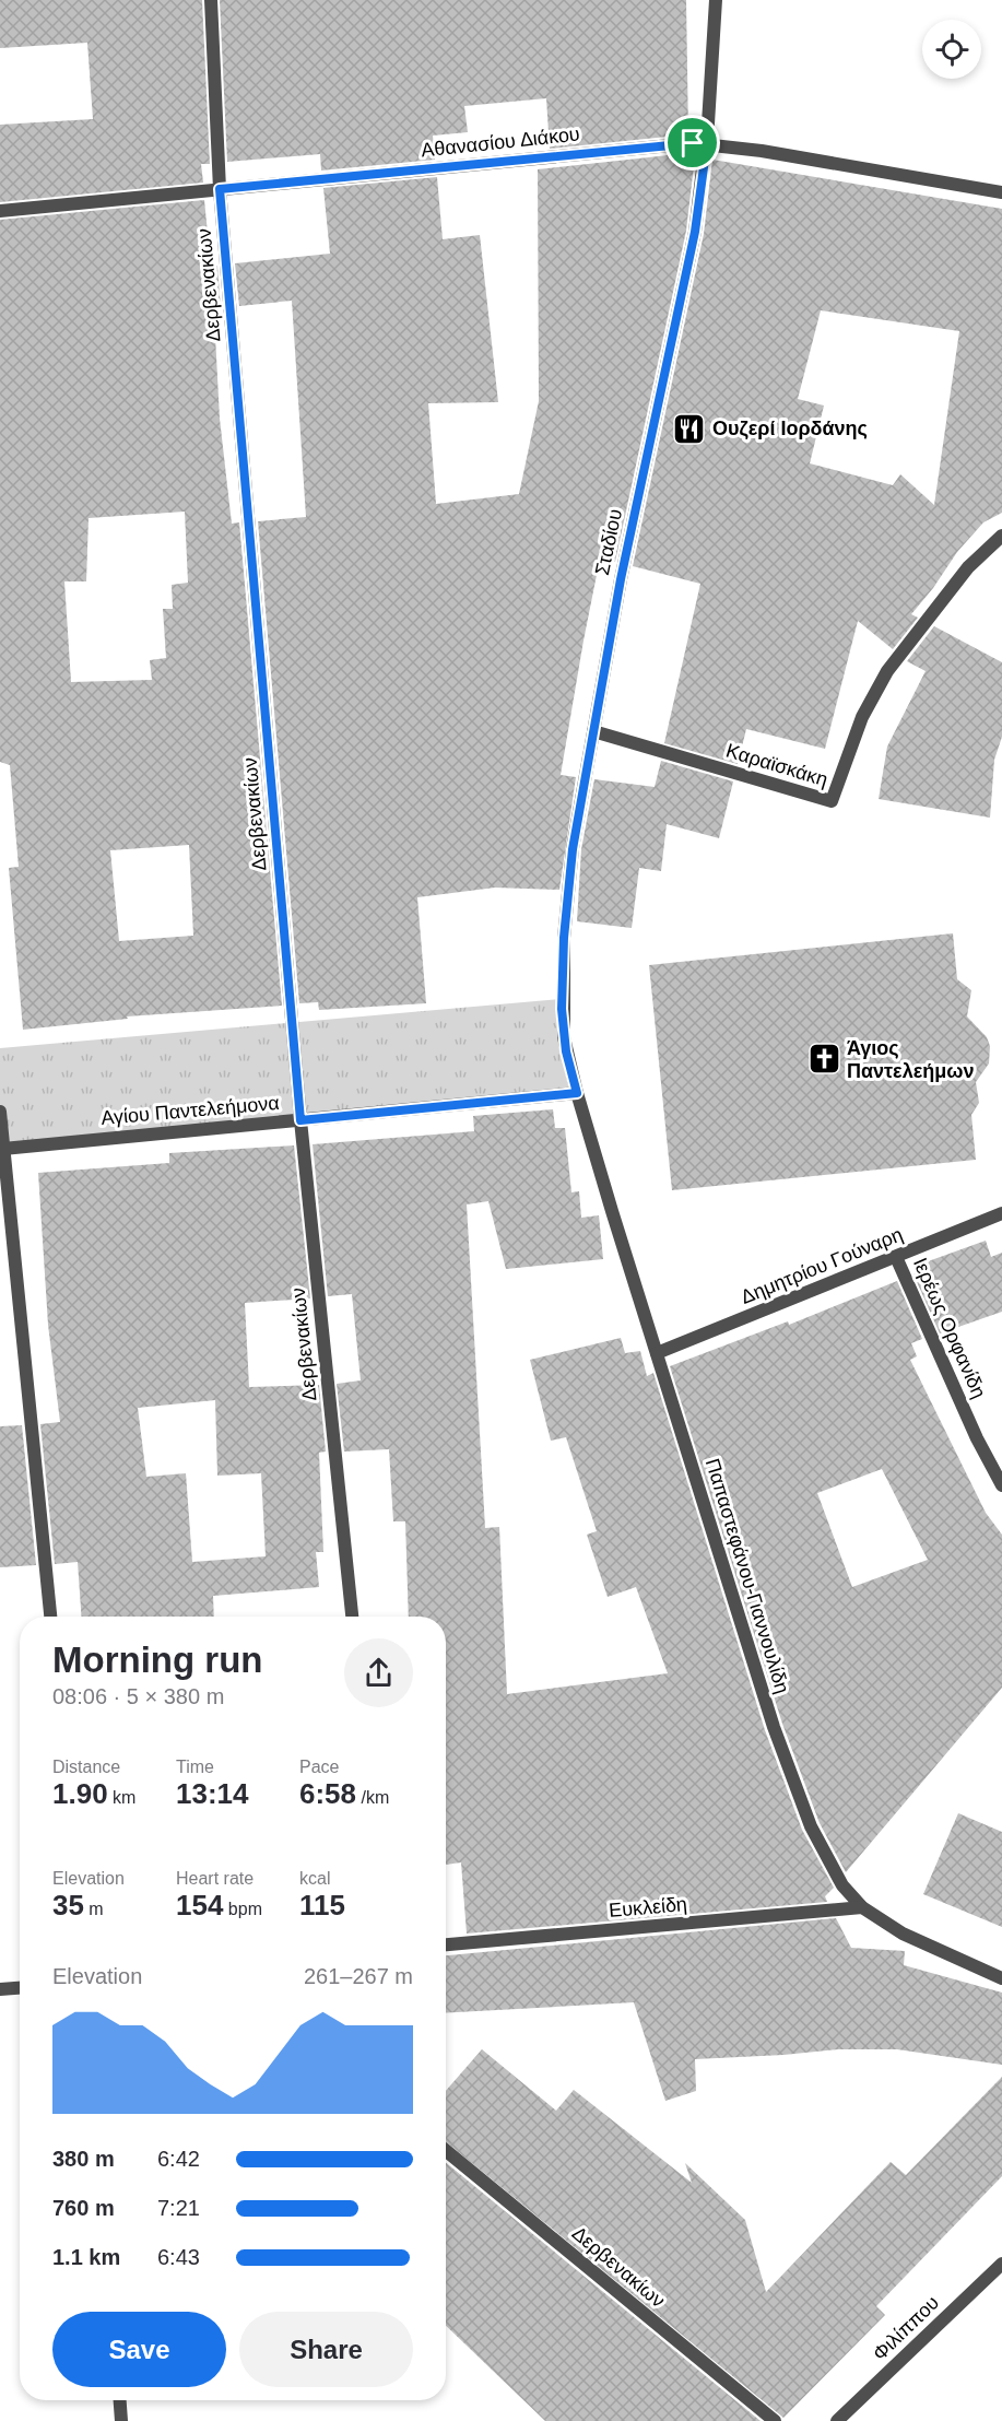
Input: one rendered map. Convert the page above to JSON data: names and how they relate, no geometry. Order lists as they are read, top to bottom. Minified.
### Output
{"streets":{"street":["Αθανασίου Διάκου","Δερβενακίων","Σταδίου","Καραϊσκάκη","Αγίου Παντελεήμονα","Δημητρίου Γούναρη","Ιερέως Ορφανίδη","Παπαστεφάνου-Γιαννουλίδη","Ευκλείδη","Φιλίππου"]},"crossings":[["Αθανασίου Διάκου","Δερβενακίων"],["Αθανασίου Διάκου","Σταδίου"],["Δερβενακίων","Αγίου Παντελεήμονα"],["Σταδίου","Καραϊσκάκη"],["Σταδίου","Αγίου Παντελεήμονα"],["Σταδίου","Παπαστεφάνου-Γιαννουλίδη"],["Αγίου Παντελεήμονα","Παπαστεφάνου-Γιαννουλίδη"],["Δημητρίου Γούναρη","Ιερέως Ορφανίδη"],["Δημητρίου Γούναρη","Παπαστεφάνου-Γιαννουλίδη"],["Παπαστεφάνου-Γιαννουλίδη","Ευκλείδη"]],"places":{"restaurant":["Ουζερί Ιορδάνης"],"church":["Άγιος Παντελεήμων"]},"page":{"heading":["Morning run","08:06 · 5 × 380 m"],"stats":[["Distance","1.90 km"],["Time","13:14"],["Pace","6:58 /km"],["Elevation","35 m"],["Heart rate","154 bpm"],["kcal","115"]],"chart":["Elevation","261–267 m"],"list":[{"name":"380 m","note":"6:42"},{"name":"760 m","note":"7:21"},{"name":"1.1 km","note":"6:43"}],"buttons":["Save","Share"]}}
